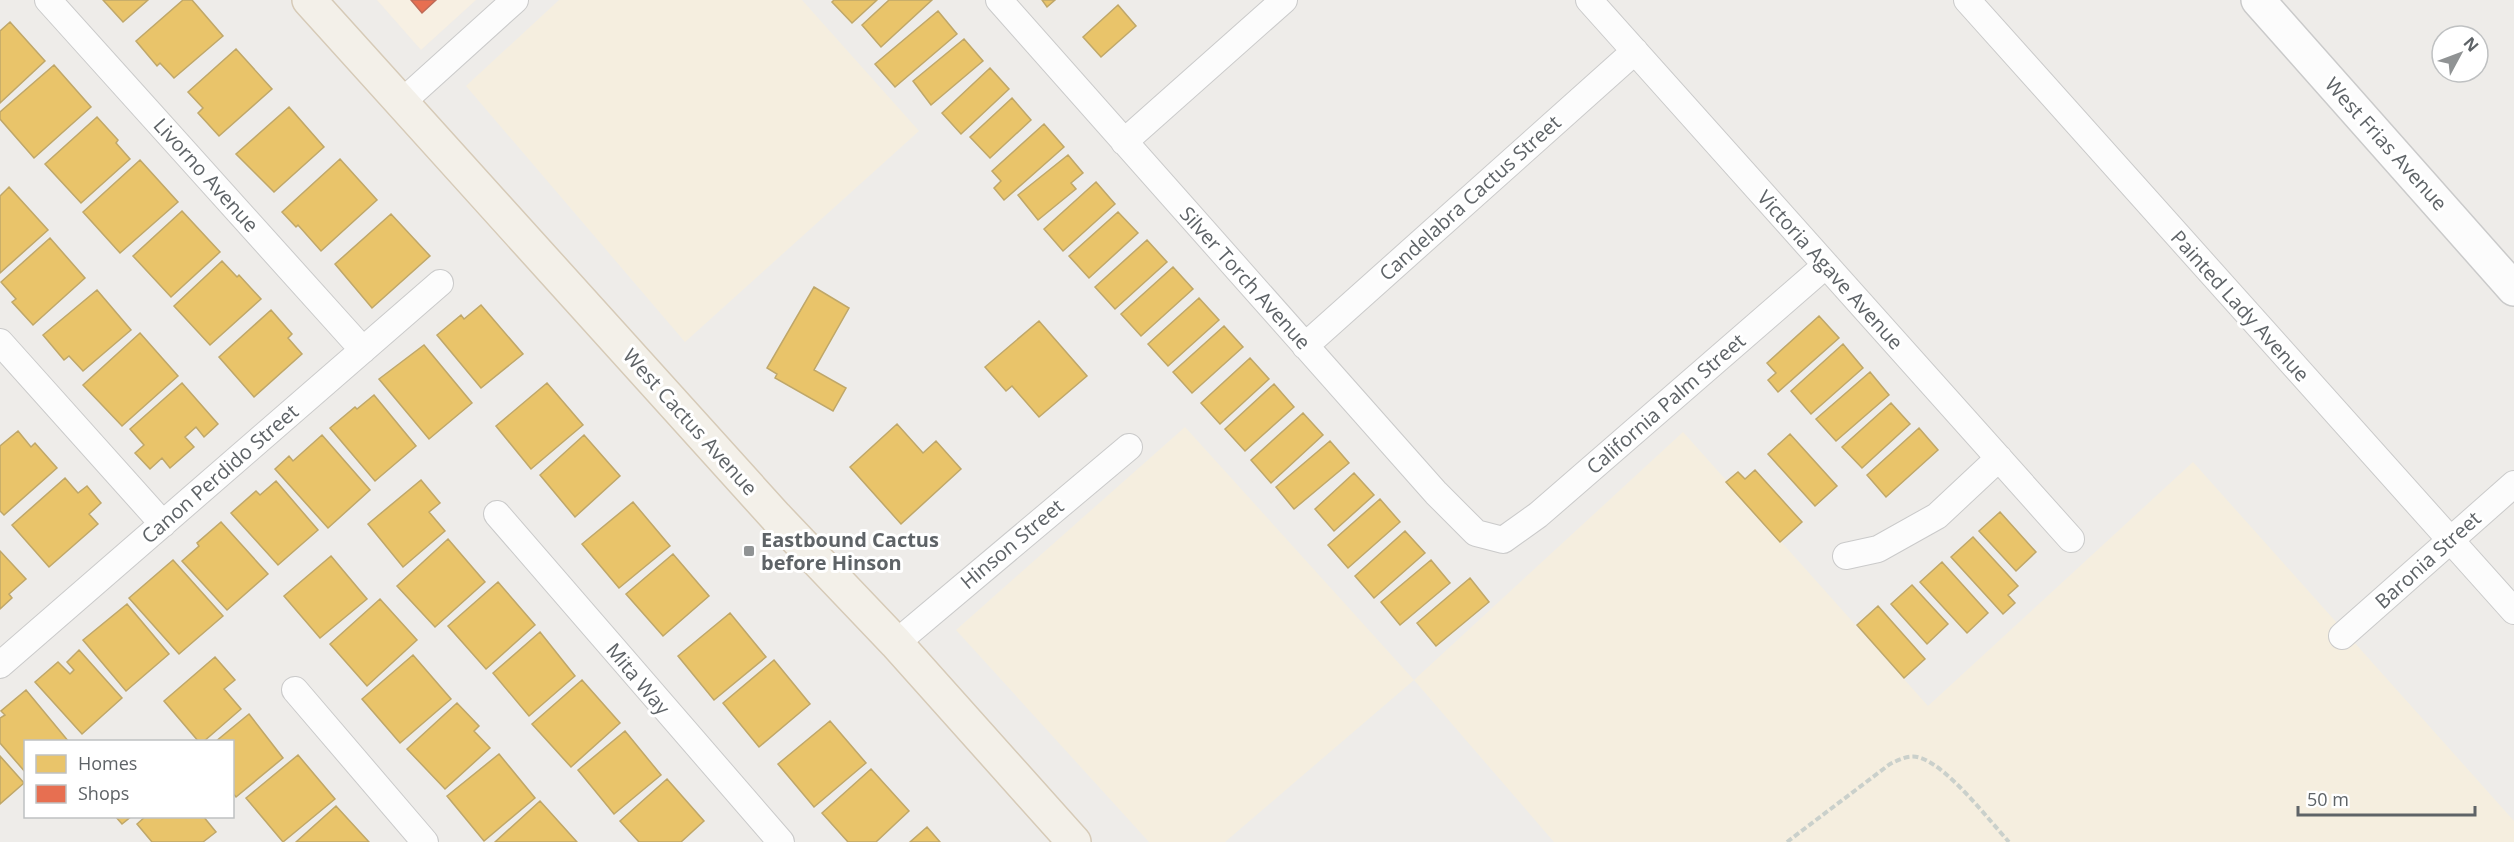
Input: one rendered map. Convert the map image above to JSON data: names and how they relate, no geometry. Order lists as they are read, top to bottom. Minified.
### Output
{"streets":{"main road":["West Cactus Avenue"],"street":["West Frias Avenue","Livorno Avenue","Candelabra Cactus Street","Victoria Agave Avenue","Silver Torch Avenue","Painted Lady Avenue","California Palm Street","Canon Perdido Street","Hinson Street","Baronia Street","Mita Way"]},"crossings":[["Livorno Avenue","Canon Perdido Street"],["Candelabra Cactus Street","Victoria Agave Avenue"],["Candelabra Cactus Street","Silver Torch Avenue"],["Victoria Agave Avenue","California Palm Street"],["Silver Torch Avenue","California Palm Street"],["Painted Lady Avenue","Baronia Street"],["West Cactus Avenue","Hinson Street"]],"places":{"transit":["Eastbound Cactus before Hinson"]},"legend":["Homes","Shops"],"scale_bar":"50 m","north":"top right"}
